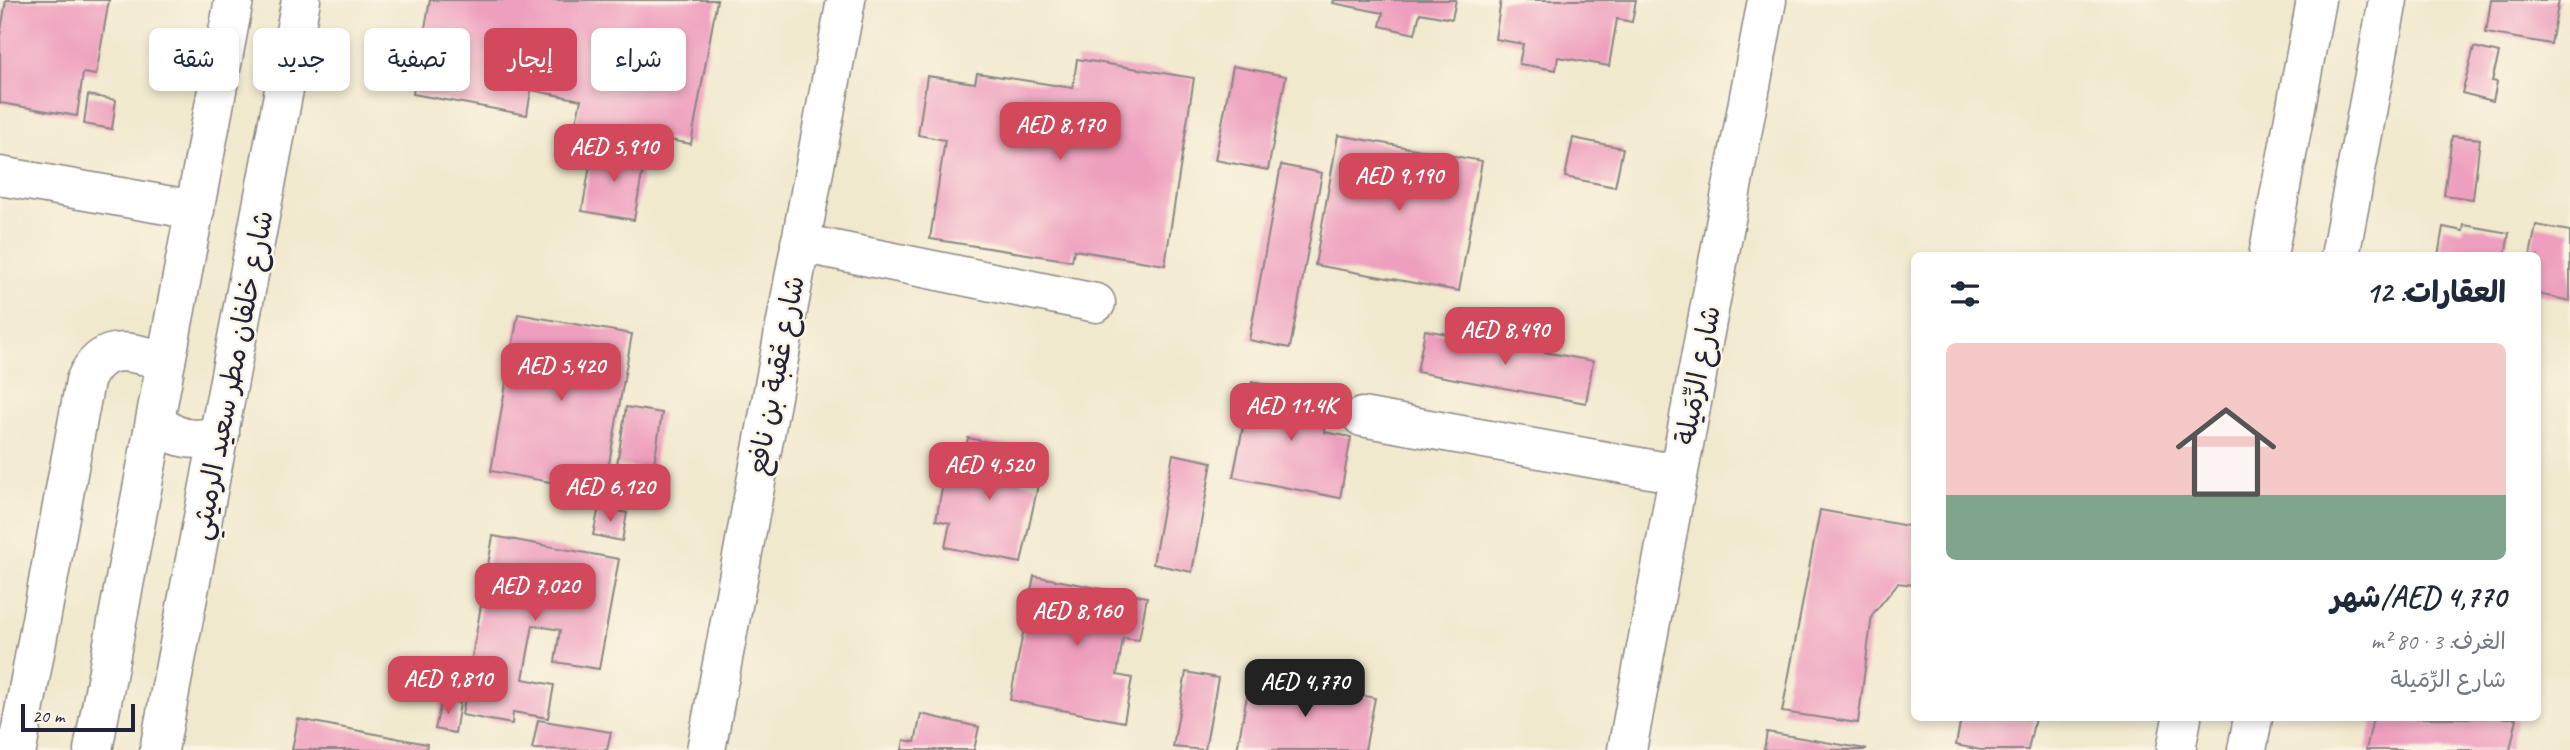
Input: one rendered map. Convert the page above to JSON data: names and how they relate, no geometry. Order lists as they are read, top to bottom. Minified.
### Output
{"streets":{"street":["شارع خلفان مطر سعيد الرميثي","شارع عُقبة بن نافع","شارع الرِّمَيلة"]},"scale_bar":"20 m","page":{"chip":["شراء","إيجار","تصفية","جديد","شقة"],"price":["AED 8,170","AED 5,910","AED 9,190","AED 8,490","AED 5,420","AED 11.4K","AED 4,520","AED 6,120","AED 7,020","AED 8,160","AED 9,810","AED 4,770"],"heading":"العقارات: 12","list":[{"name":"AED 4,770/شهر","note":"الغرف: 3 · 80 m² · شارع الرِّمَيلة"}],"scale":"20 m"}}
